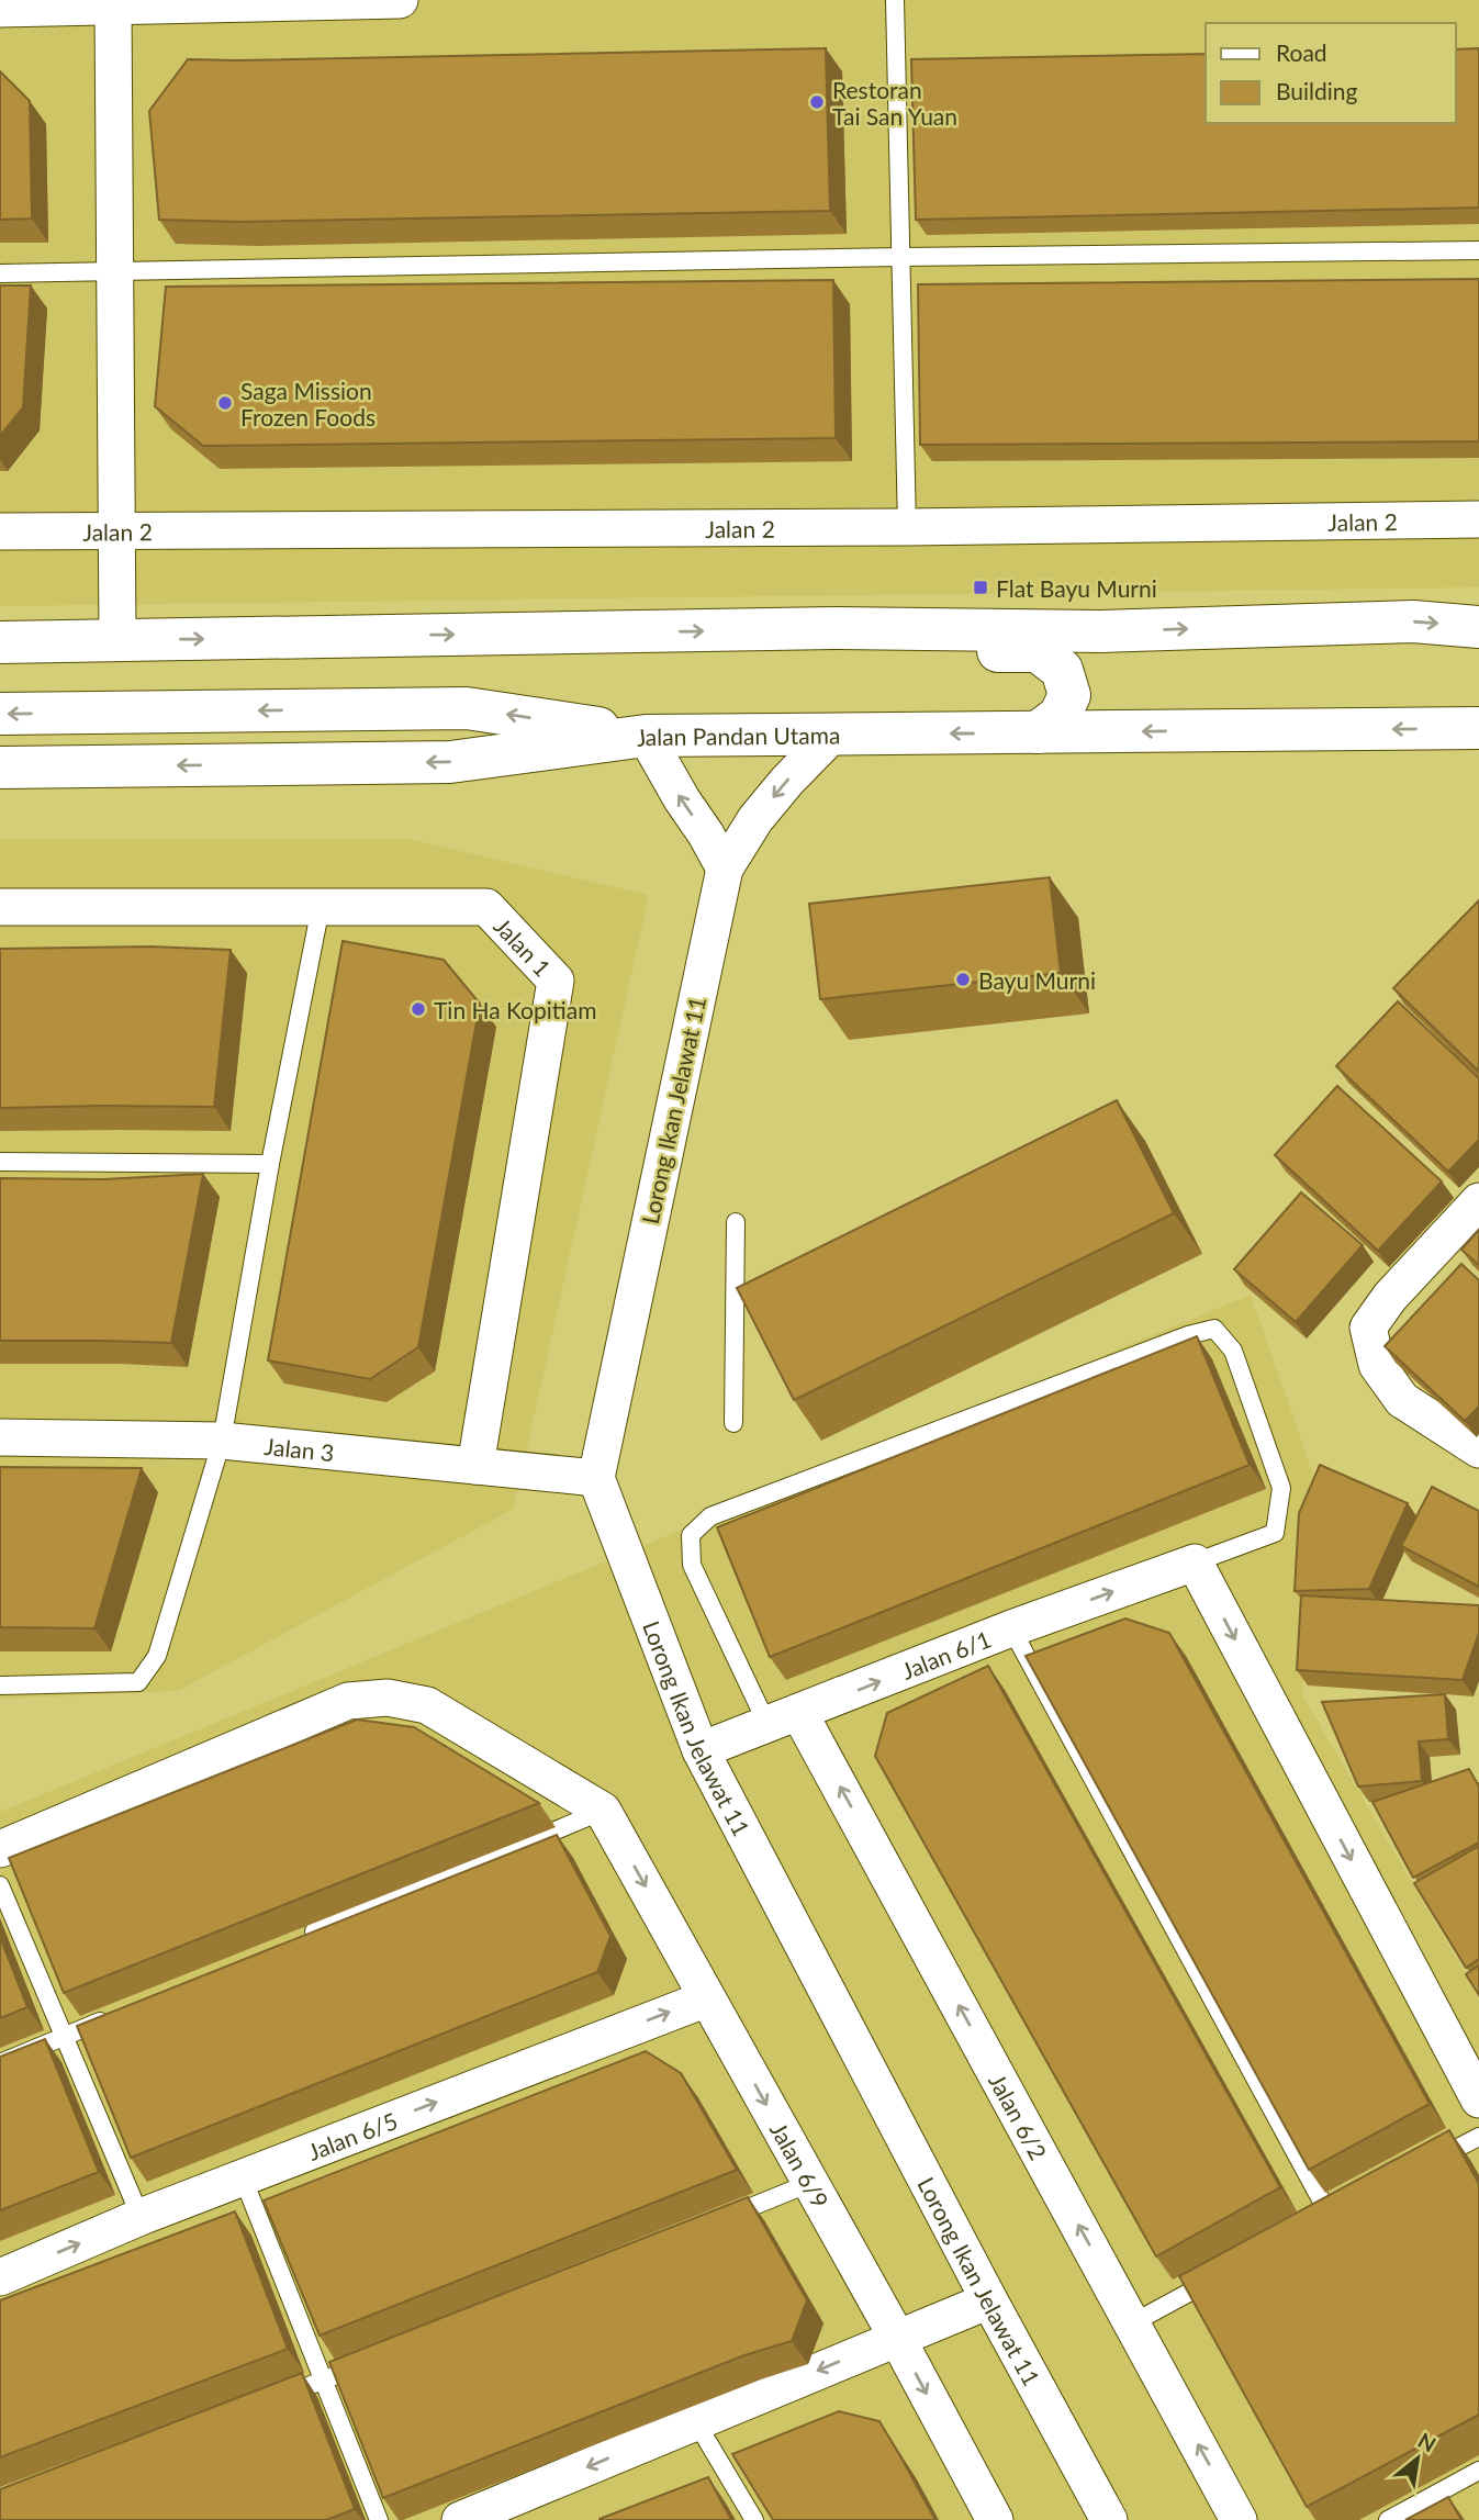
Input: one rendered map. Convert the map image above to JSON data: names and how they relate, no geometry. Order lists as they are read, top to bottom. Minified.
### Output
{"streets":{"main road":["Jalan Pandan Utama"],"street":["Jalan 2","Jalan 1","Lorong Ikan Jelawat 11","Jalan 3","Jalan 6/1","Jalan 6/2","Jalan 6/5","Jalan 6/9"]},"crossings":[["Jalan Pandan Utama","Lorong Ikan Jelawat 11"],["Jalan 1","Jalan 3"],["Lorong Ikan Jelawat 11","Jalan 3"],["Lorong Ikan Jelawat 11","Jalan 6/1"],["Jalan 6/1","Jalan 6/2"],["Jalan 6/5","Jalan 6/9"]],"one_way":["Jalan 6/1","Jalan 6/2","Jalan 6/5","Jalan 6/9"],"places":{"other":["Restoran Tai San Yuan","Saga Mission Frozen Foods","Bayu Murni","Tin Ha Kopitiam"],"transit":["Flat Bayu Murni"]},"legend":["Road","Building"],"north":"top right"}
